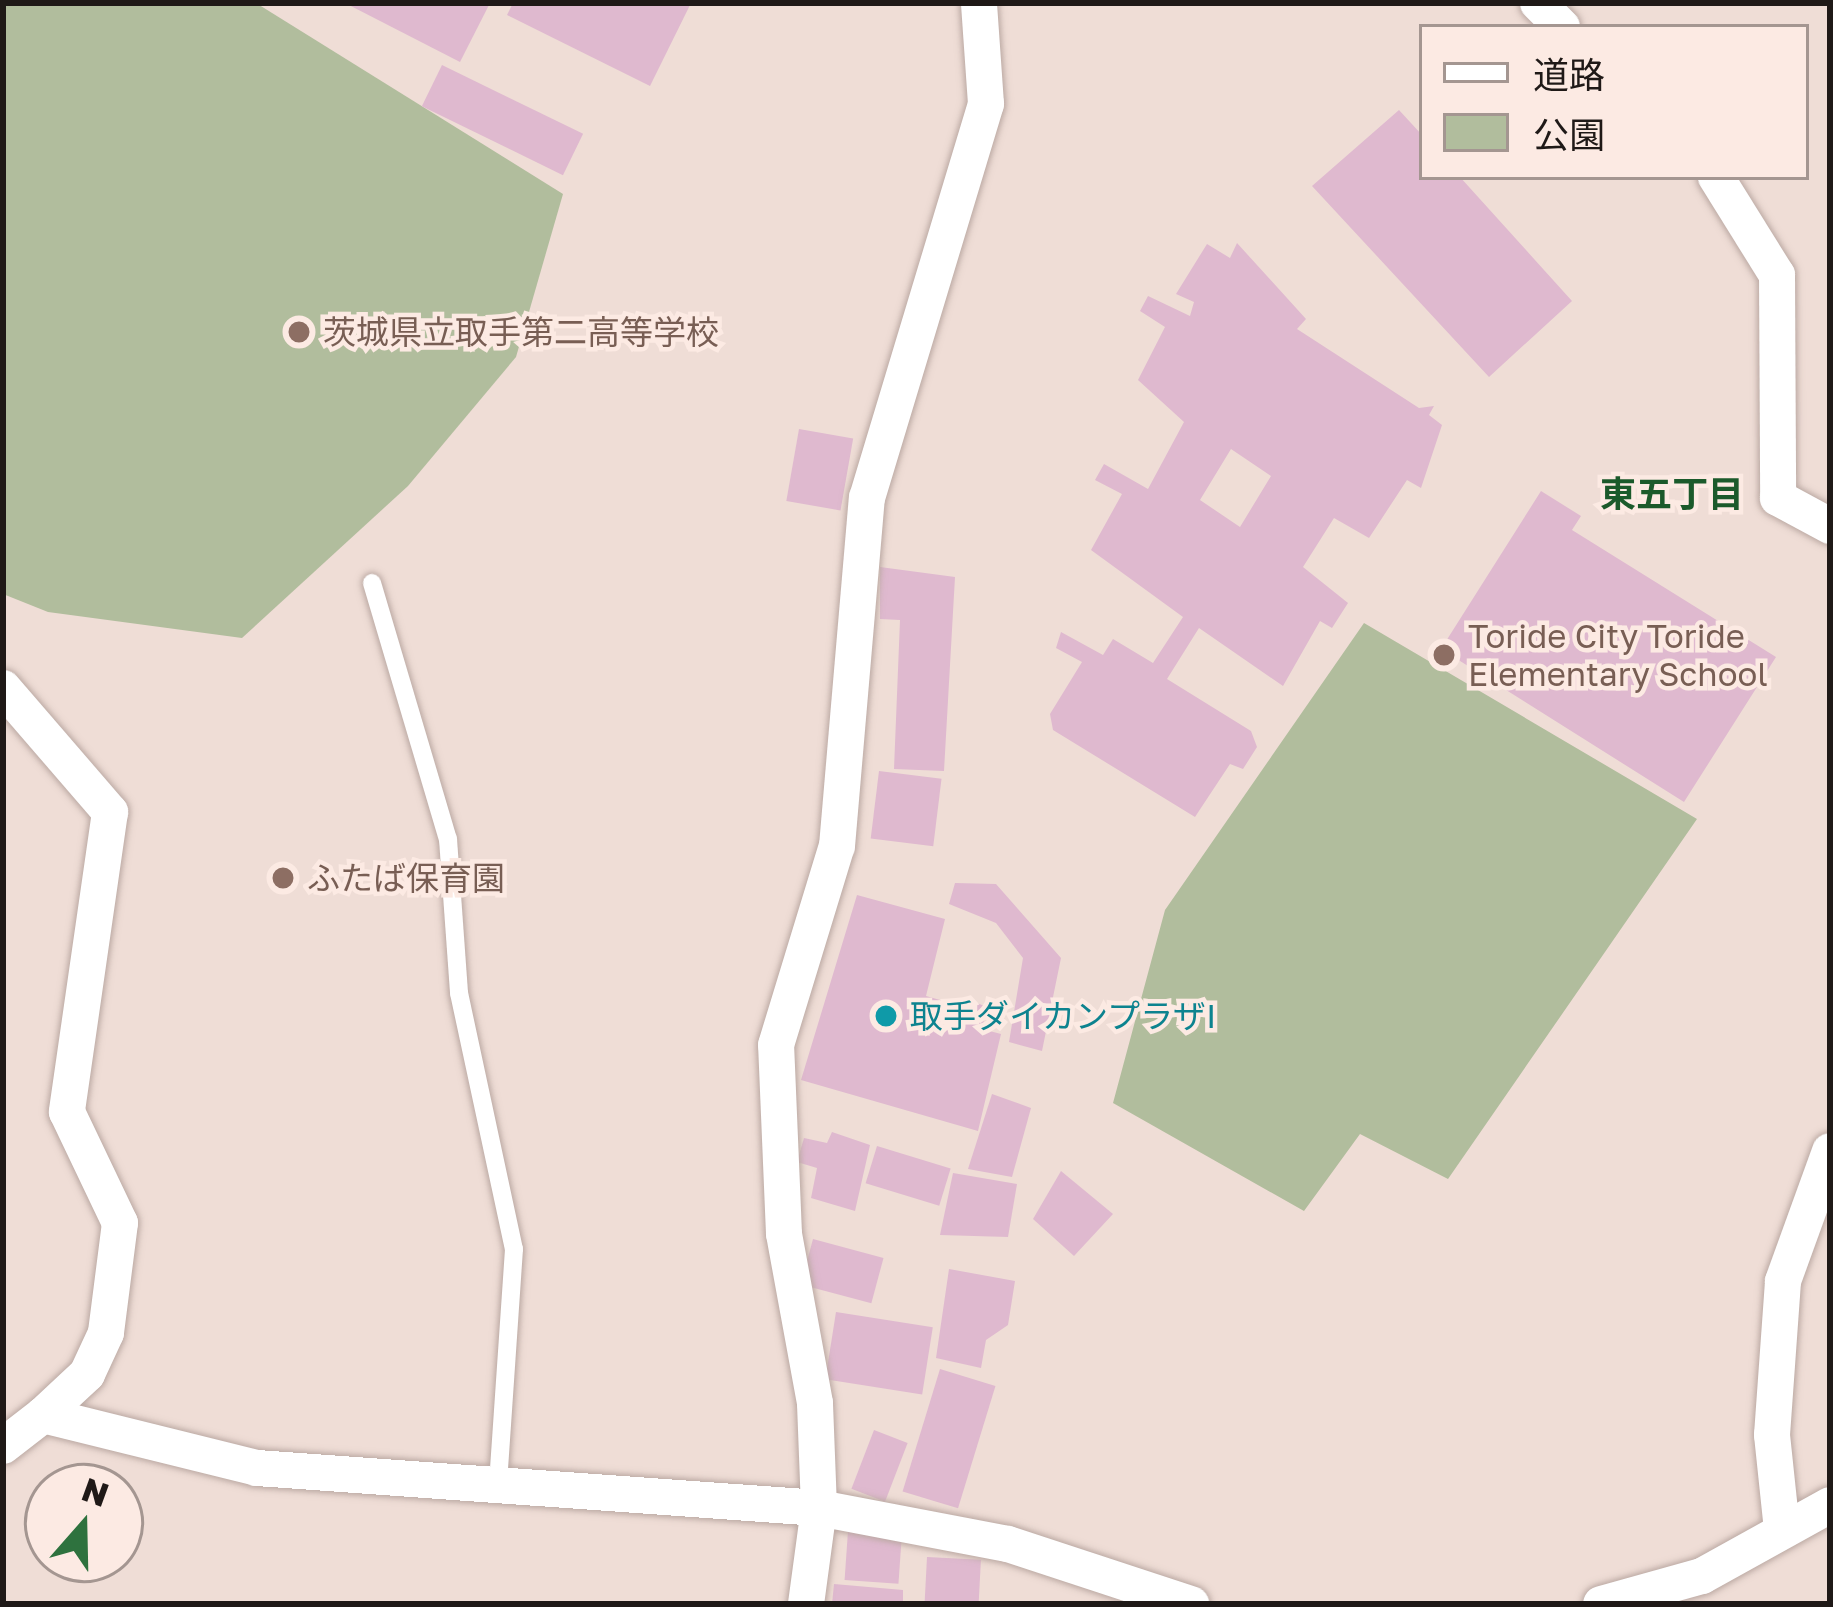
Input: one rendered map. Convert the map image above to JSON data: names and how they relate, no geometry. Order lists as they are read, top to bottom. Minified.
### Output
{"districts":["東五丁目"],"places":["茨城県立取手第二高等学校","Toride City Toride Elementary School","ふたば保育園","取手ダイカンプラザI"],"legend":["道路","公園"],"north":"top"}
